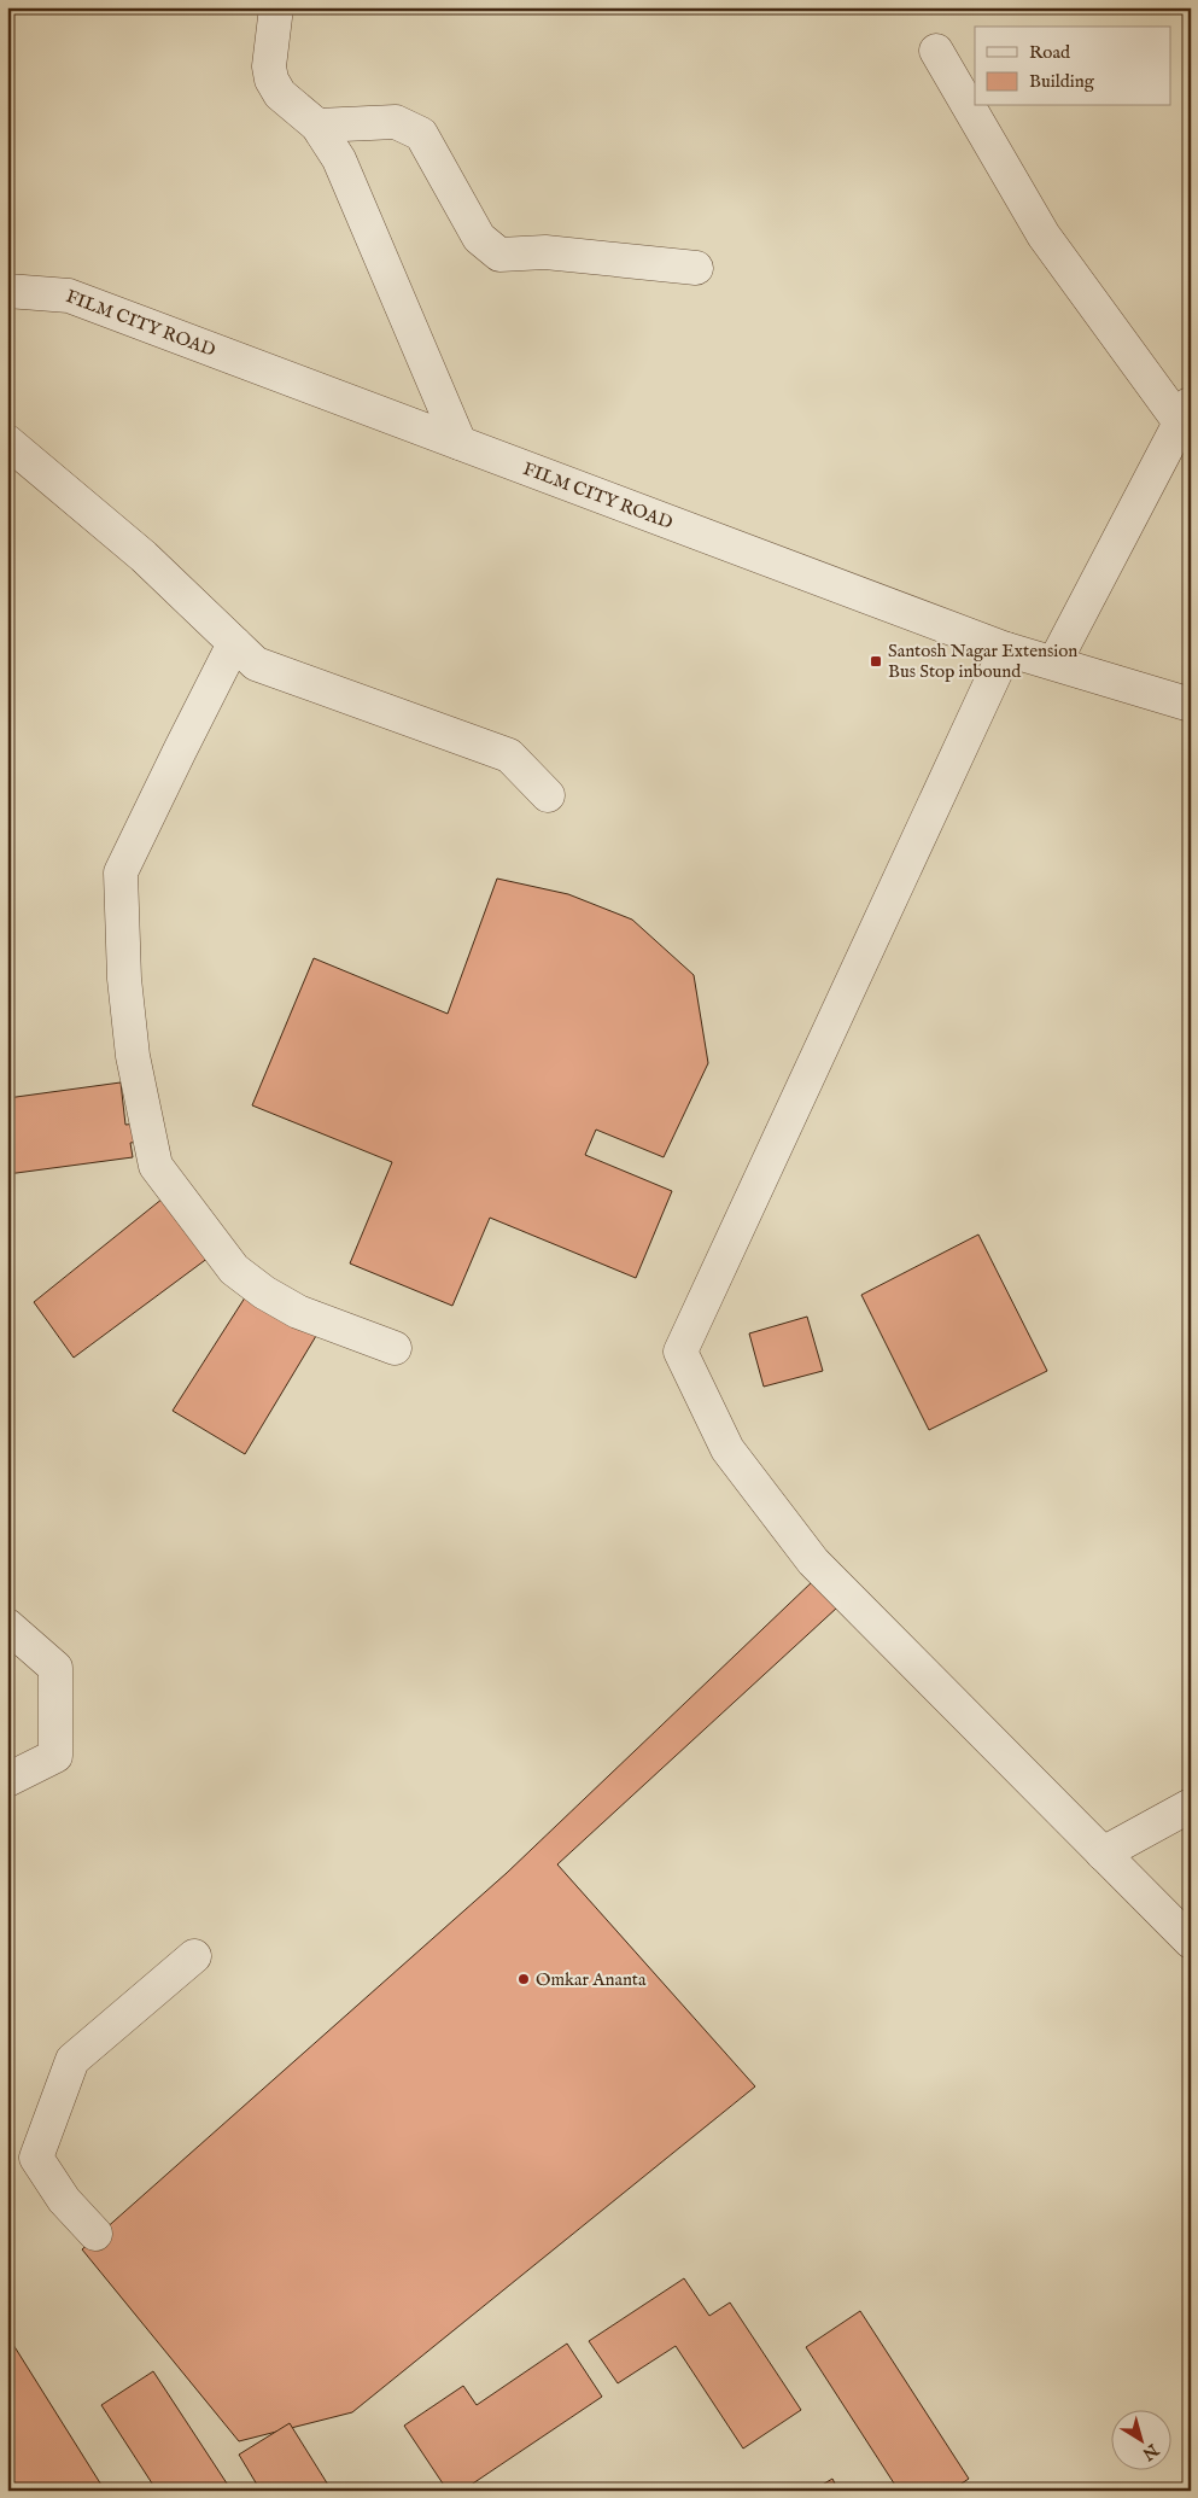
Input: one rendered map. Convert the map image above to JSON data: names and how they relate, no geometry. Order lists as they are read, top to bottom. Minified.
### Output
{"streets":{"street":["FILM CITY ROAD"]},"places":{"transit":["Santosh Nagar Extension Bus Stop inbound"],"other":["Omkar Ananta"]},"legend":["Road","Building"],"north":"bottom right"}
